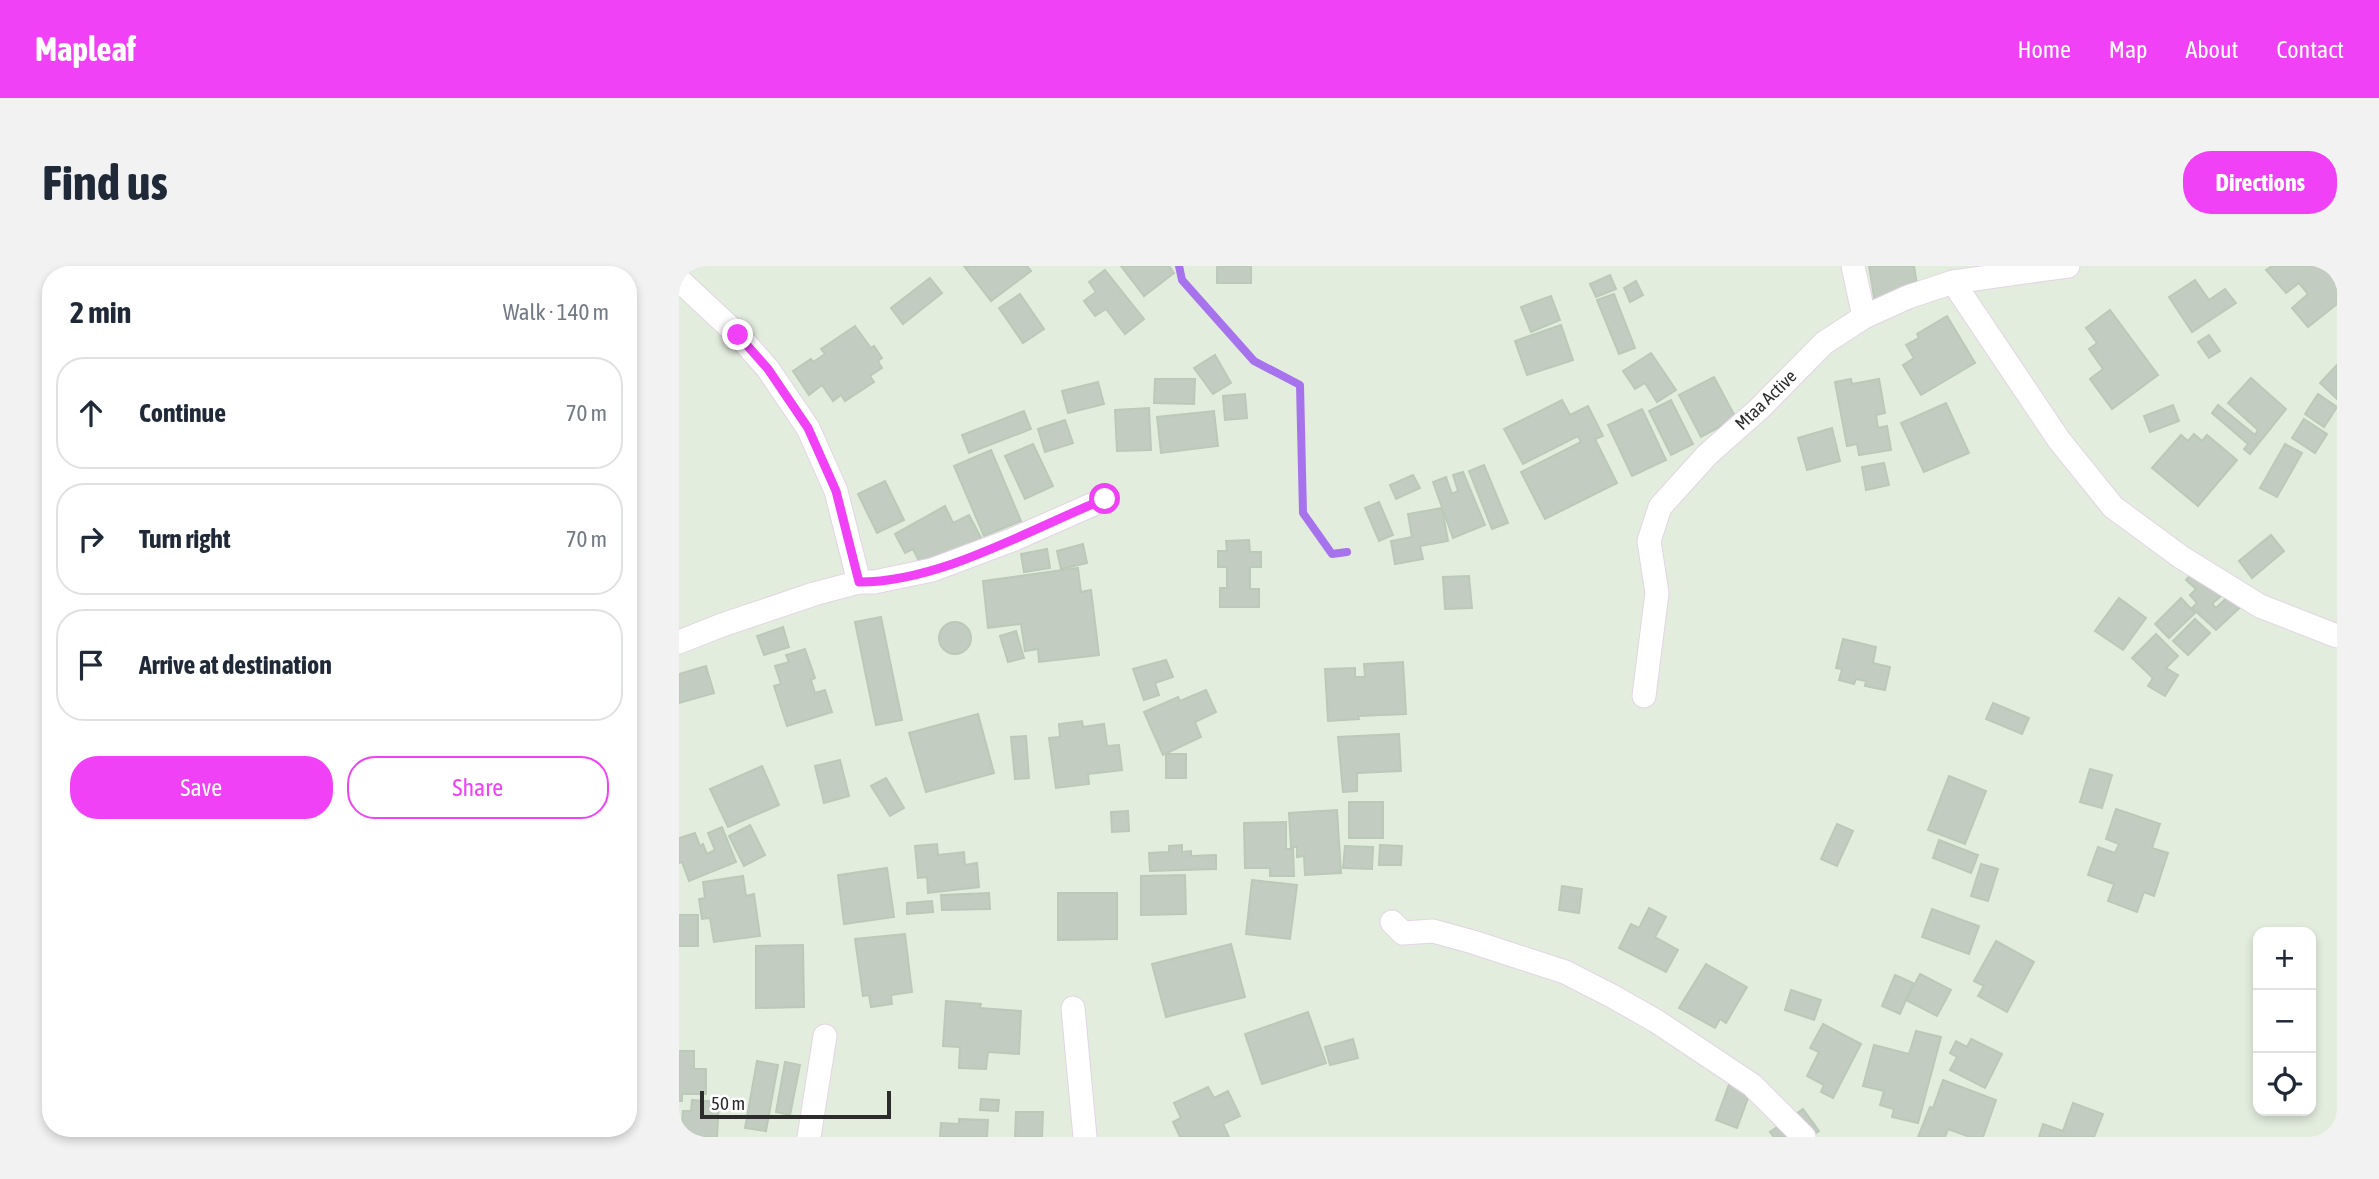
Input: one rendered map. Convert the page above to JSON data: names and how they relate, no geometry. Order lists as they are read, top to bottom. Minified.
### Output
{"streets":{"street":["Mtaa Active"]},"scale_bar":"50 m","page":{"header":"Mapleaf","nav":["Home","Map","About","Contact"],"buttons":["Directions",["Save","Share"]],"title":"Find us","heading":["2 min","Walk · 140 m"],"list":[["Continue","70 m"],["Turn right","70 m"],"Arrive at destination"],"map_buttons":["+","−"],"scale":"50 m"}}
